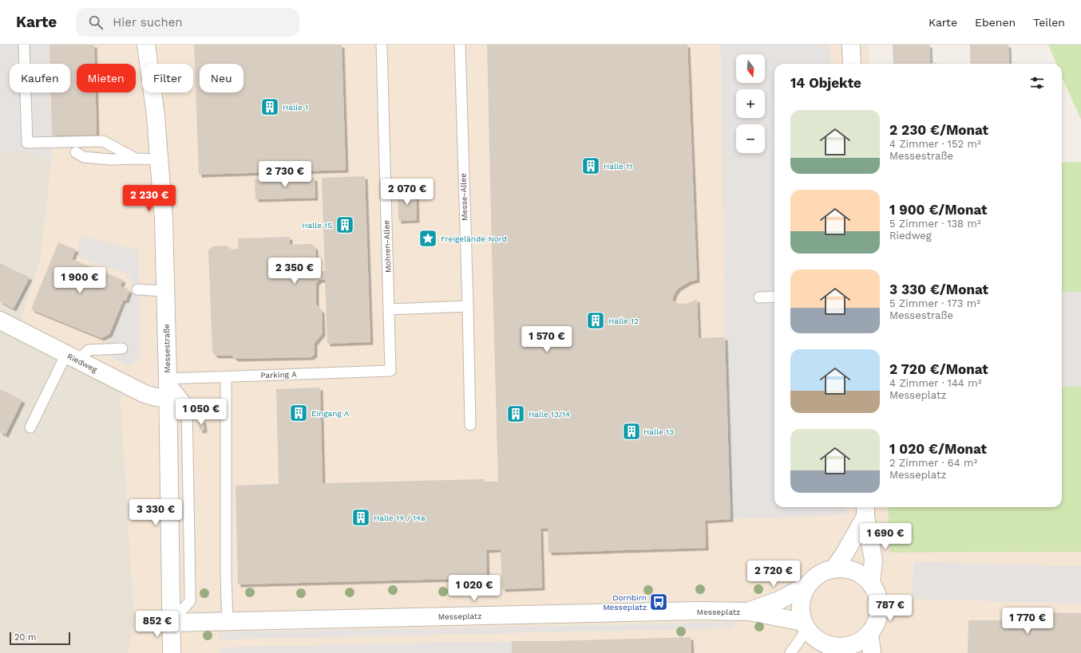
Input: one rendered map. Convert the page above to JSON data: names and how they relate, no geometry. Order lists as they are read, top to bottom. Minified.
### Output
{"streets":{"street":["Messestraße","Riedweg","Messeplatz"],"lane":["Messe-Allee","Mohren-Allee","Parking A"]},"crossings":[["Mohren-Allee","Parking A"],["Messestraße","Riedweg"],["Messestraße","Parking A"],["Messestraße","Messeplatz"]],"places":{"building":["Halle 1","Halle 11","Halle 15","Halle 12","Eingang A","Halle 13/14","Halle 13","Halle 14 / 14a"],"place":["Freigelände Nord"],"bus stop":["Dornbirn Messeplatz"]},"scale_bar":"20 m","north":"bottom","page":{"header":"Karte","search":"Hier suchen","nav":["Karte","Ebenen","Teilen"],"map_buttons":["+","−"],"chip":["Kaufen","Mieten","Filter","Neu"],"heading":"14 Objekte","list":[{"name":"2 230 €/Monat","note":"4 Zimmer · 152 m² · Messestraße"},{"name":"1 900 €/Monat","note":"5 Zimmer · 138 m² · Riedweg"},{"name":"3 330 €/Monat","note":"5 Zimmer · 173 m² · Messestraße"},{"name":"2 720 €/Monat","note":"4 Zimmer · 144 m² · Messeplatz"},{"name":"1 020 €/Monat","note":"2 Zimmer · 64 m² · Messeplatz"}],"price":["2 730 €","2 070 €","2 230 €","2 350 €","1 900 €","1 570 €","1 050 €","3 330 €","1 690 €","2 720 €","1 020 €","787 €","1 770 €","852 €"],"scale":"20 m"}}
